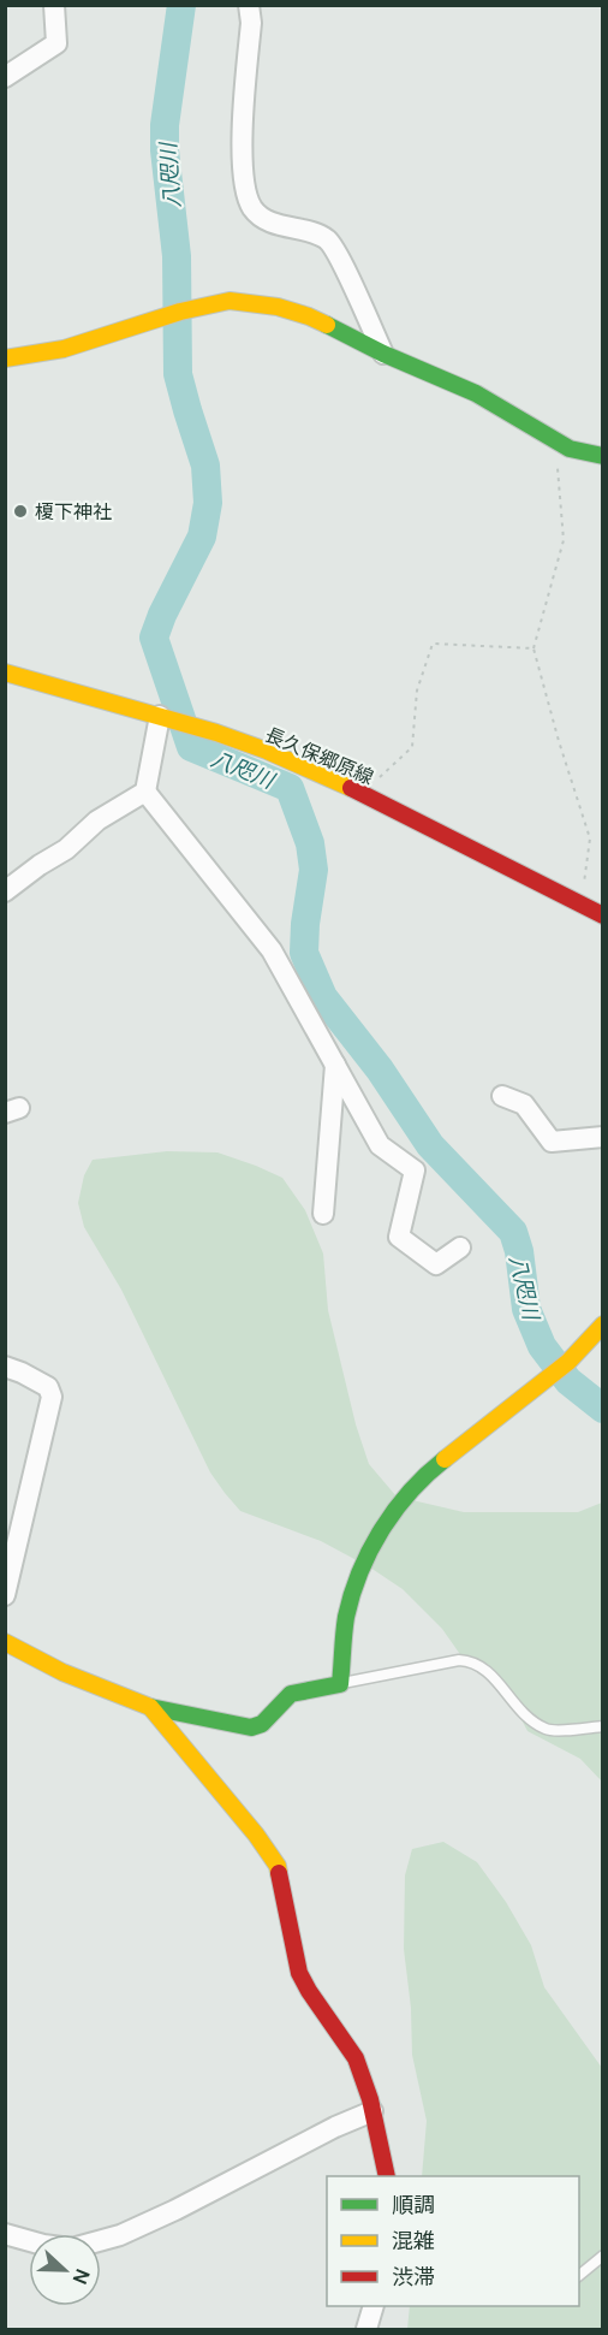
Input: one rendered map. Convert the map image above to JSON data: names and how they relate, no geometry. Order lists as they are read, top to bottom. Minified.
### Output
{"streets":{"street":["長久保郷原線"]},"water":["八咫川"],"places":["榎下神社"],"legend":["順調","混雑","渋滞"],"north":"right"}
